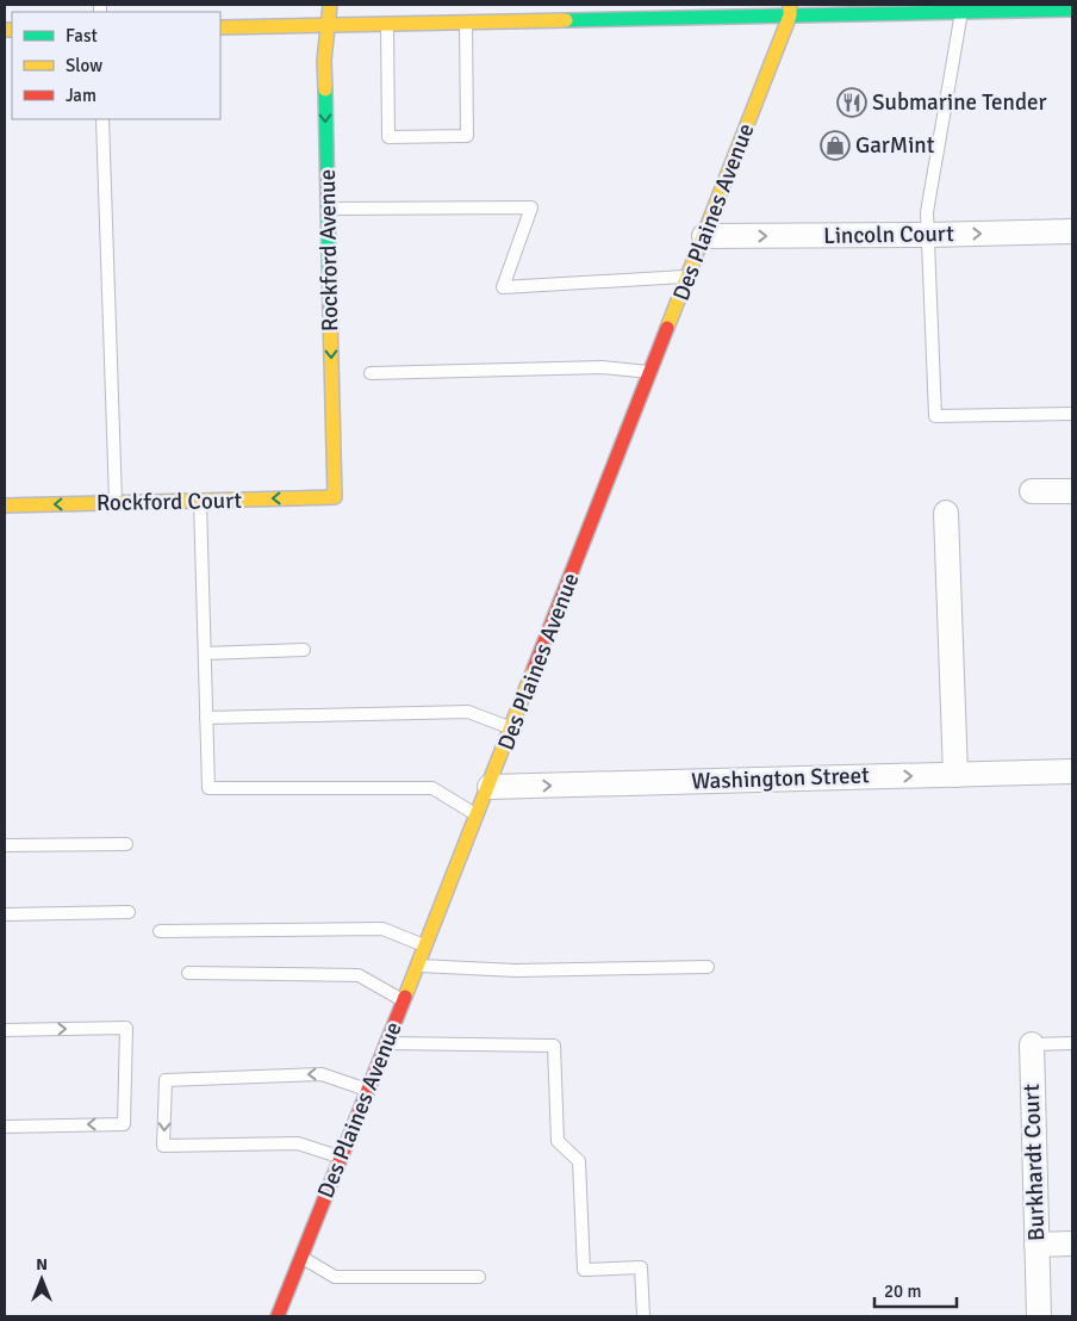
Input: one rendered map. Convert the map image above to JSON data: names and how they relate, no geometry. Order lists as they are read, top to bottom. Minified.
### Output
{"streets":{"street":["Des Plaines Avenue","Lincoln Court","Rockford Avenue","Rockford Court","Washington Street","Burkhardt Court"]},"crossings":[["Des Plaines Avenue","Lincoln Court"],["Des Plaines Avenue","Washington Street"],["Rockford Avenue","Rockford Court"]],"one_way":["Lincoln Court","Rockford Avenue","Rockford Court","Washington Street"],"places":{"restaurant":["Submarine Tender"],"shop":["GarMint"]},"legend":["Fast","Slow","Jam"],"scale_bar":"20 m","north":"top"}
